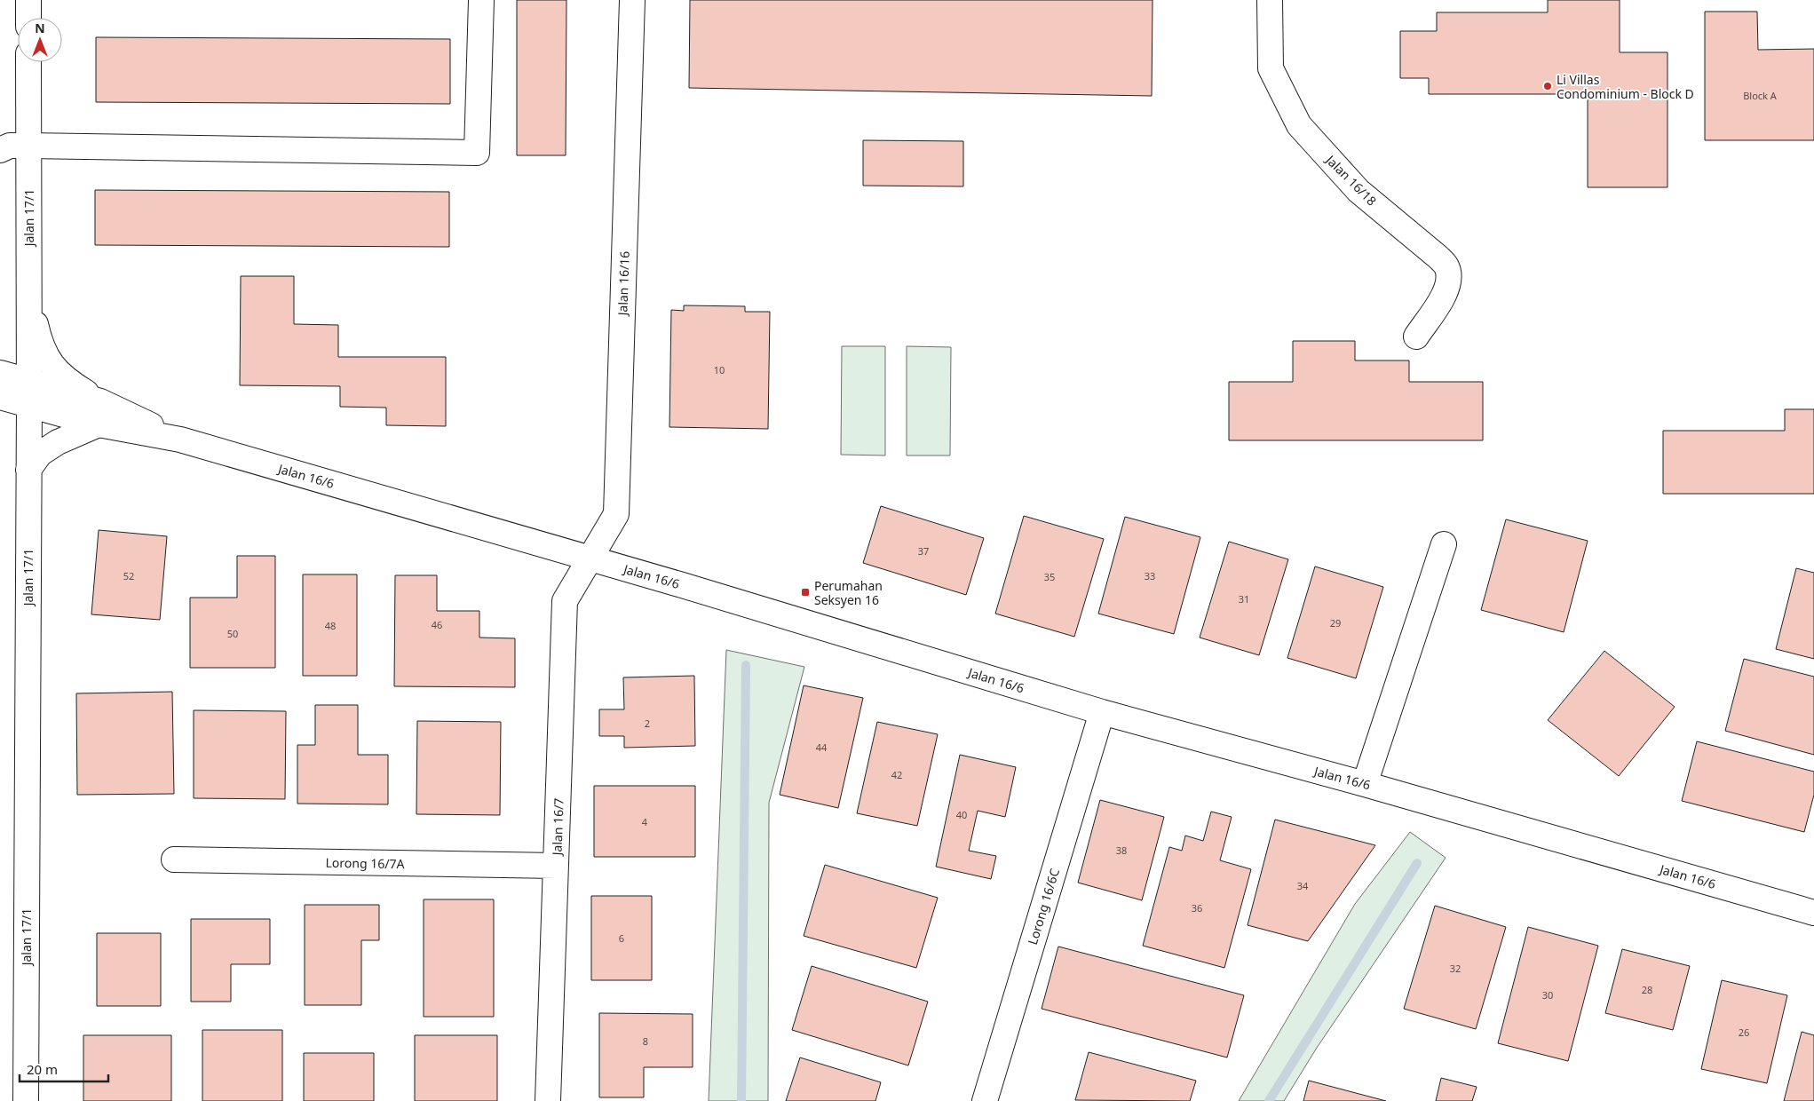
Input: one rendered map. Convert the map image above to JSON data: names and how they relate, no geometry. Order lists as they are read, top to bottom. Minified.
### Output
{"streets":{"street":["Jalan 16/18","Jalan 17/1","Jalan 16/16","Jalan 16/6","Jalan 16/7","Lorong 16/7A","Lorong 16/6C"]},"crossings":[["Jalan 17/1","Jalan 16/6"],["Jalan 16/16","Jalan 16/6"],["Jalan 16/16","Jalan 16/7"],["Jalan 16/6","Jalan 16/7"],["Jalan 16/6","Lorong 16/6C"],["Jalan 16/7","Lorong 16/7A"]],"places":{"other":["Li Villas Condominium - Block D"],"transit":["Perumahan Seksyen 16"]},"house_numbers":["Block A","10","37","52","33","35","31","29","46","48","50","2","44","42","40","4","38","34","36","6","32","28","30","26","8"],"scale_bar":"20 m","north":"top"}
